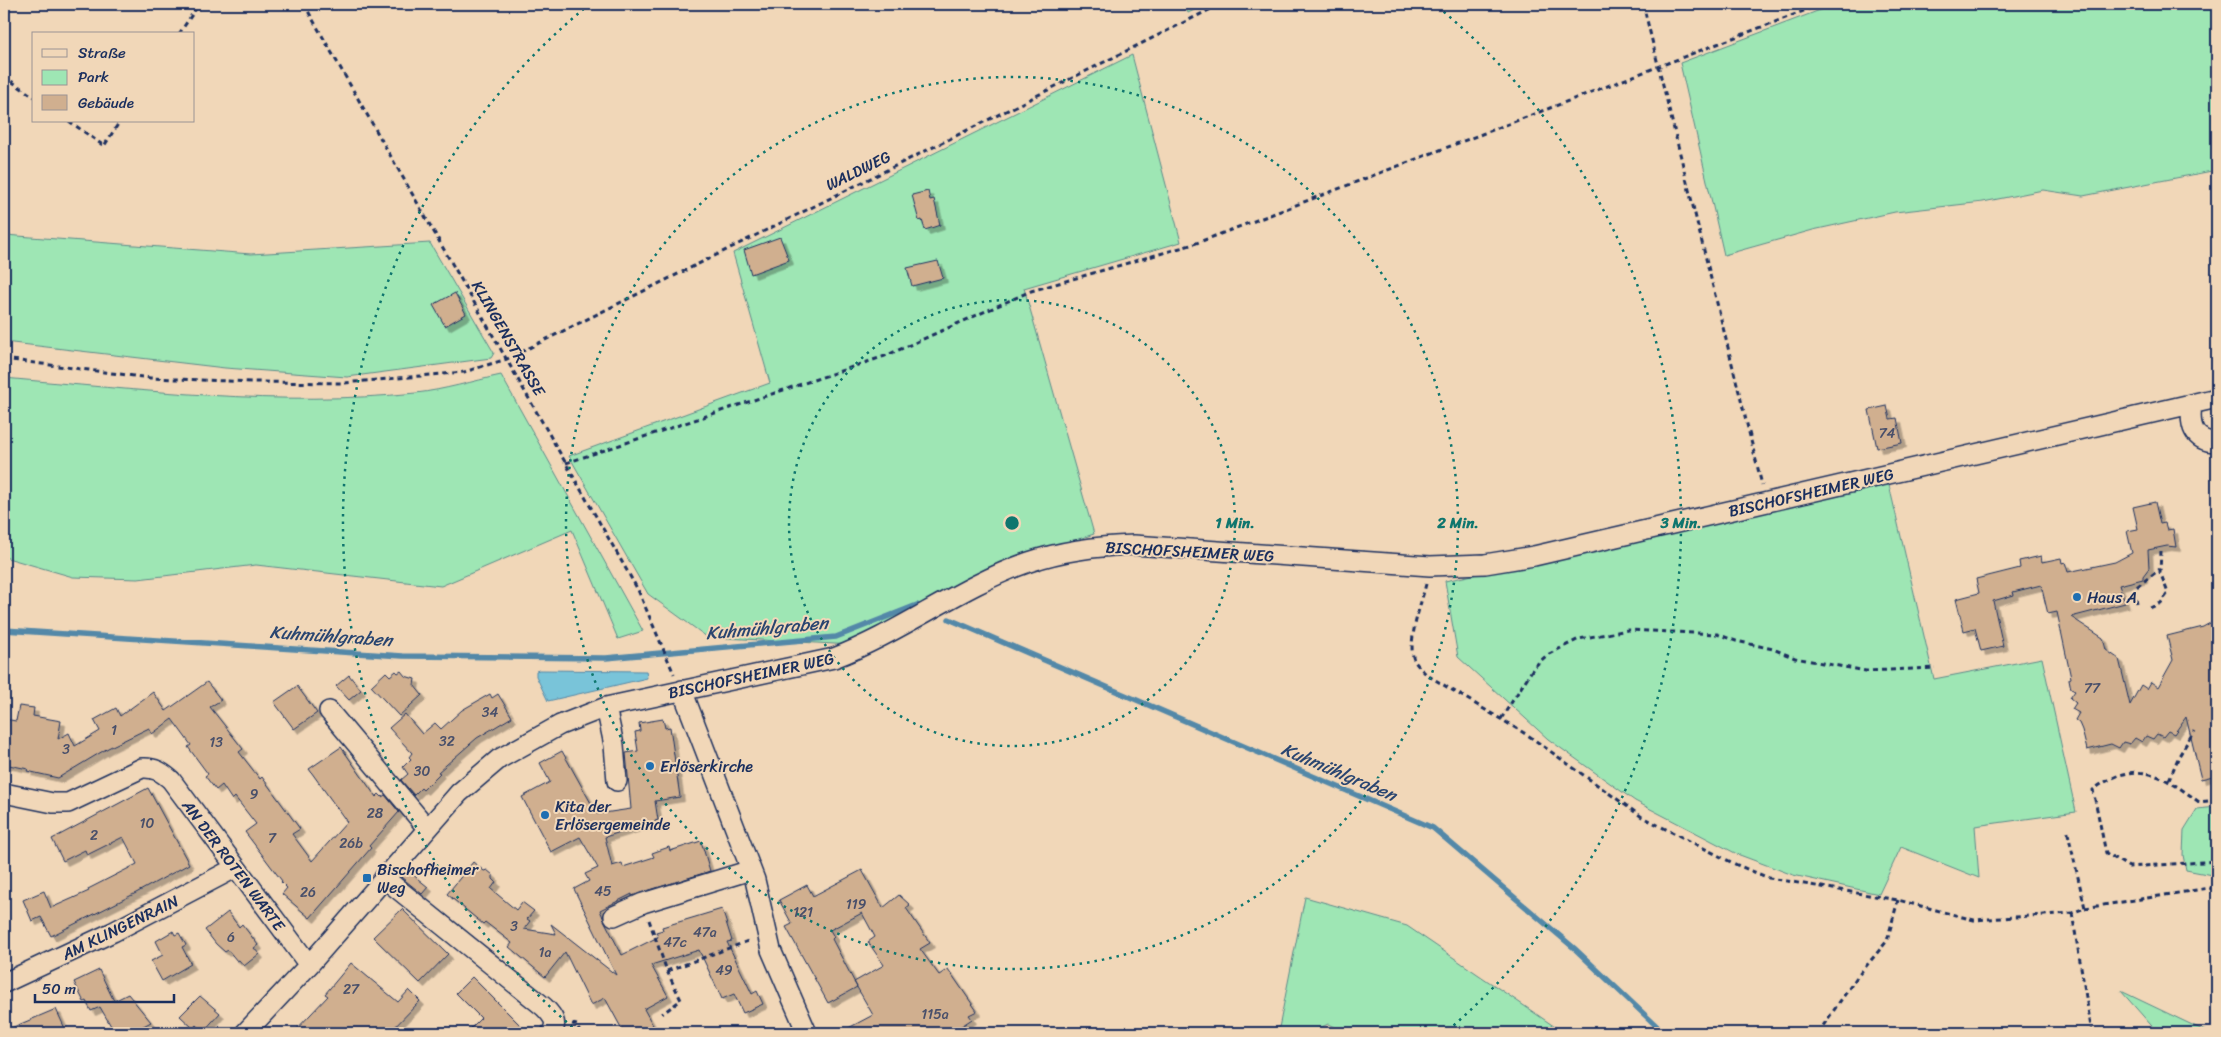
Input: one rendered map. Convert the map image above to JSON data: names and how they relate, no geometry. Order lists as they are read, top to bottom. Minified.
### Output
{"streets":{"street":["BISCHOFSHEIMER WEG","AN DER ROTEN WARTE","AM KLINGENRAIN"],"path":["WALDWEG","KLINGENSTRASSE"]},"crossings":[["WALDWEG","KLINGENSTRASSE"],["KLINGENSTRASSE","BISCHOFSHEIMER WEG"],["BISCHOFSHEIMER WEG","AN DER ROTEN WARTE"],["AN DER ROTEN WARTE","AM KLINGENRAIN"]],"water":["Kuhmühlgraben"],"places":{"other":["Haus A","Erlöserkirche","Kita der Erlösergemeinde"],"transit":["Bischofheimer Weg"]},"house_numbers":["74","77","34","1","32","13","3","30","9","28","10","2","7","26b","45","26","119","121","3","47a","6","47c","1a","49","27","115a"],"legend":["Straße","Park","Gebäude"],"scale_bar":"50 m","rings":["1 Min.","2 Min.","3 Min."]}
